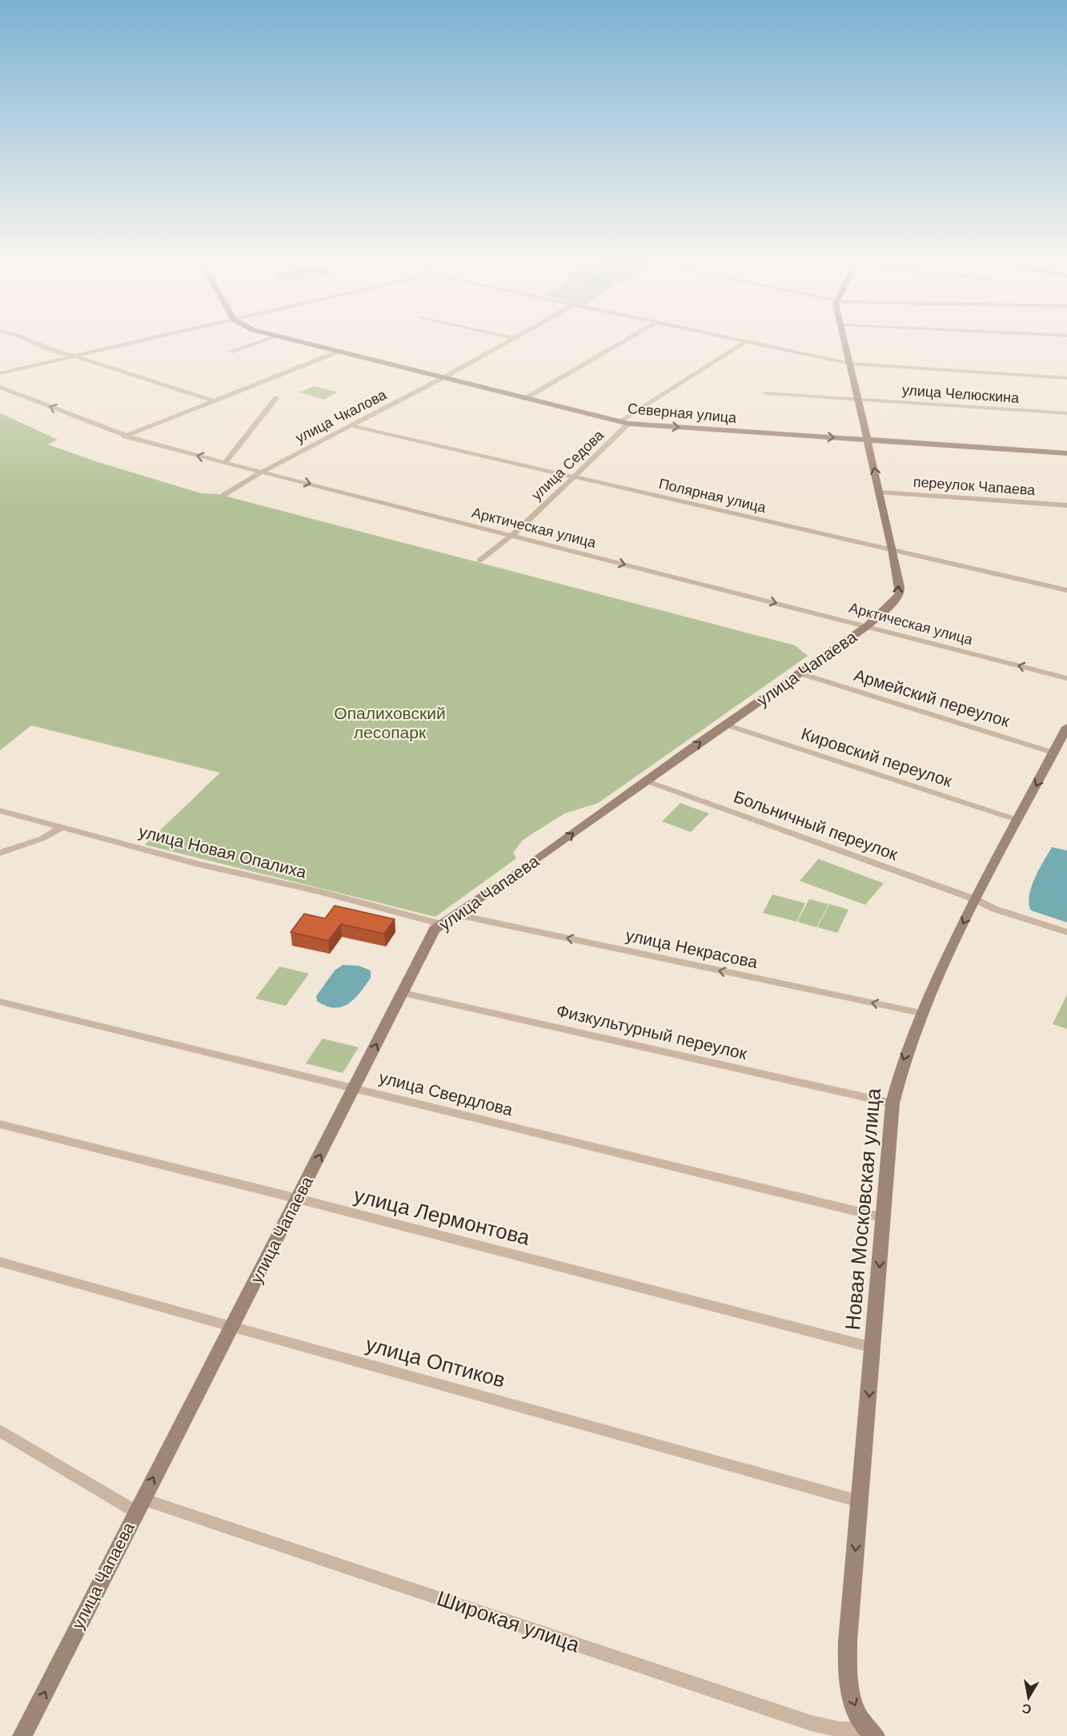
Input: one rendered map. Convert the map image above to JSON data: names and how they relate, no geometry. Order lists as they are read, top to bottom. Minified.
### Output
{"streets":{"street":["улица Челюскина","Северная улица","улица Чкалова","улица Седова","переулок Чапаева","Полярная улица","Арктическая улица","улица Чапаева","Армейский переулок","Кировский переулок","Больничный переулок","улица Новая Опалиха","улица Некрасова","Физкультурный переулок","улица Свердлова","Новая Московская улица","улица Лермонтова","улица Оптиков","Широкая улица"]},"crossings":[["улица Челюскина","улица Чапаева"],["Северная улица","улица Чкалова"],["Северная улица","улица Седова"],["Северная улица","улица Чапаева"],["улица Чкалова","Полярная улица"],["улица Чкалова","Арктическая улица"],["улица Седова","Полярная улица"],["улица Седова","Арктическая улица"],["переулок Чапаева","улица Чапаева"],["Полярная улица","улица Чапаева"],["Арктическая улица","улица Чапаева"],["улица Чапаева","Армейский переулок"],["улица Чапаева","Кировский переулок"],["улица Чапаева","Больничный переулок"],["улица Чапаева","улица Новая Опалиха"],["улица Чапаева","улица Некрасова"],["улица Чапаева","Физкультурный переулок"],["улица Чапаева","улица Свердлова"],["улица Чапаева","улица Лермонтова"],["улица Чапаева","улица Оптиков"],["улица Чапаева","Широкая улица"],["Армейский переулок","Новая Московская улица"],["Кировский переулок","Новая Московская улица"],["Больничный переулок","Новая Московская улица"],["улица Некрасова","Новая Московская улица"],["Физкультурный переулок","Новая Московская улица"],["улица Свердлова","Новая Московская улица"],["Новая Московская улица","улица Лермонтова"],["Новая Московская улица","улица Оптиков"],["Новая Московская улица","Широкая улица"]],"one_way":["улица Чапаева","улица Некрасова","Новая Московская улица"],"parks":["Опалиховский лесопарк"],"north":"bottom"}
